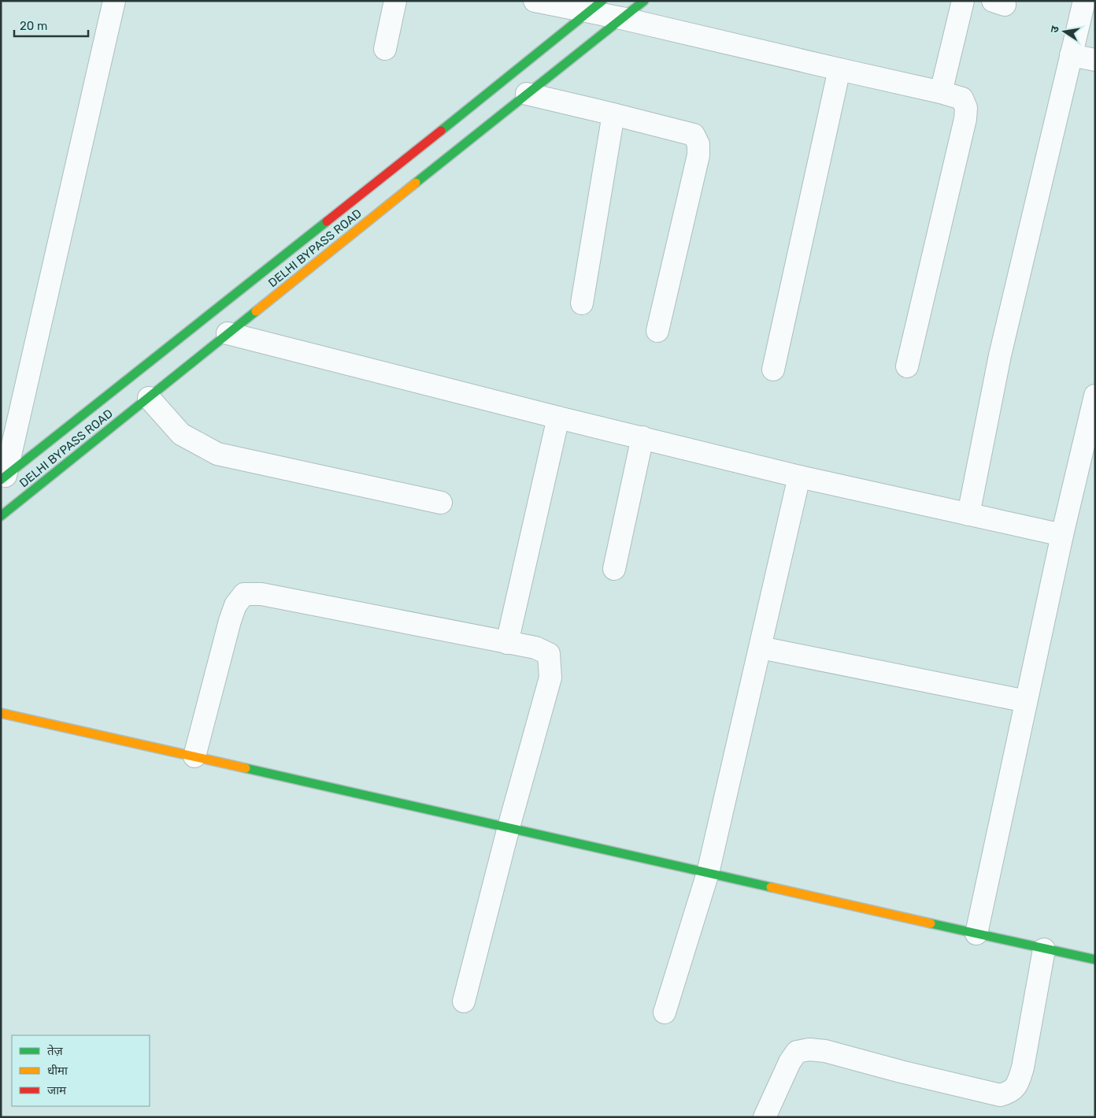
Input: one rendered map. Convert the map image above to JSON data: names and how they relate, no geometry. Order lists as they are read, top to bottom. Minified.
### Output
{"streets":{"main road":["DELHI BYPASS ROAD"]},"legend":["तेज़","धीमा","जाम"],"scale_bar":"20 m","north":"left"}
